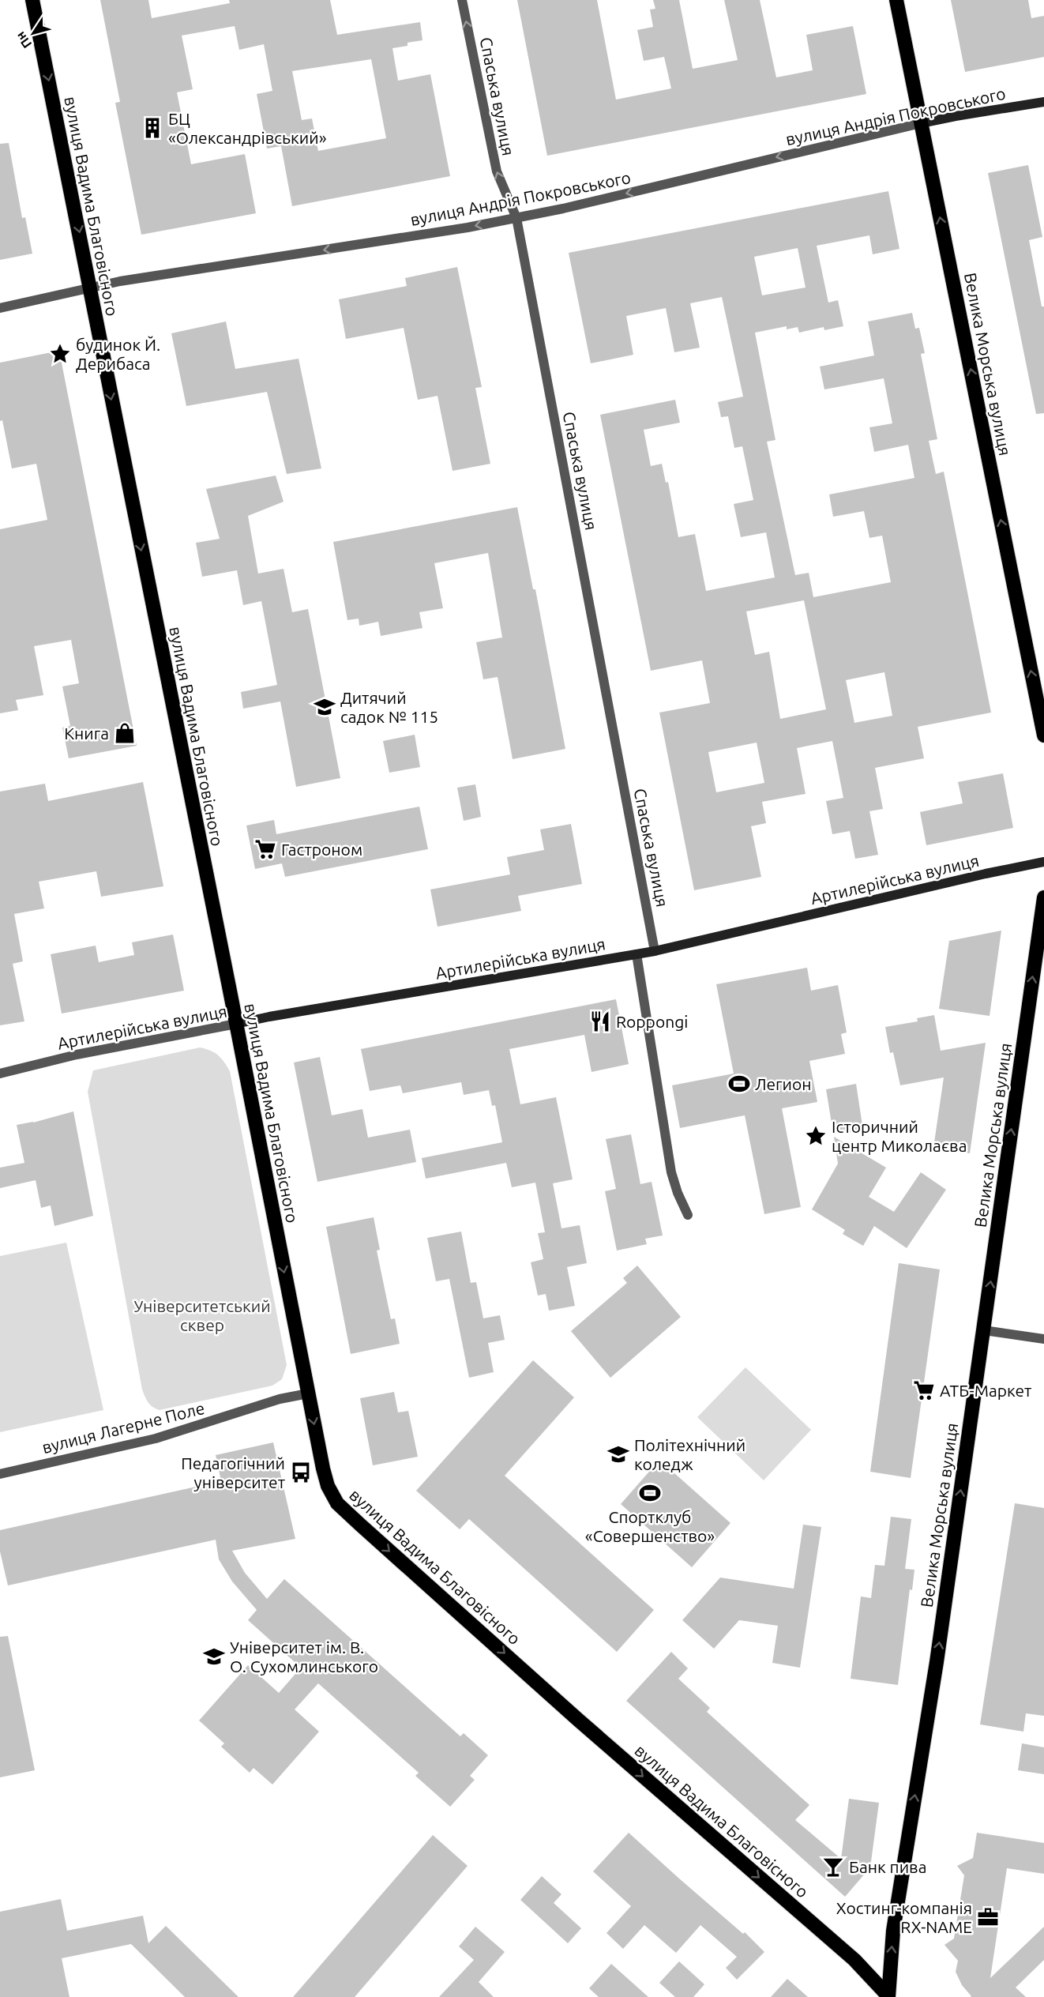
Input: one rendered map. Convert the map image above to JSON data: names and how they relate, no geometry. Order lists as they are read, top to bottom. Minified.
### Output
{"streets":{"highway":["вулиця Вадима Благовісного","Велика Морська вулиця"],"street":["Спаська вулиця","вулиця Андрія Покровського","Артилерійська вулиця","вулиця Лагерне Поле"]},"crossings":[["Спаська вулиця","вулиця Андрія Покровського"],["Спаська вулиця","Артилерійська вулиця"],["вулиця Андрія Покровського","вулиця Вадима Благовісного"],["вулиця Андрія Покровського","Велика Морська вулиця"],["вулиця Вадима Благовісного","Велика Морська вулиця"],["вулиця Вадима Благовісного","Артилерійська вулиця"],["вулиця Вадима Благовісного","вулиця Лагерне Поле"]],"one_way":["вулиця Андрія Покровського","вулиця Вадима Благовісного","Велика Морська вулиця"],"parks":["Університетський сквер"],"places":{"building":["БЦ «Олександрівський»"],"place":["будинок Й. Дерибаса","Історичний центр Миколаєва"],"school or university":["Дитячий садок № 115","Політехнічний коледж","Університет ім. В. О. Сухомлинського"],"shop":["Книга"],"supermarket":["Гастроном","АТБ-Маркет"],"restaurant":["Roppongi"],"sports":["Легион","Спортклуб «Совершенство»"],"bus stop":["Педагогічний університет"],"bar":["Банк пива"],"office":["Хостинг-компанія RX-NAME"]},"north":"bottom left"}
